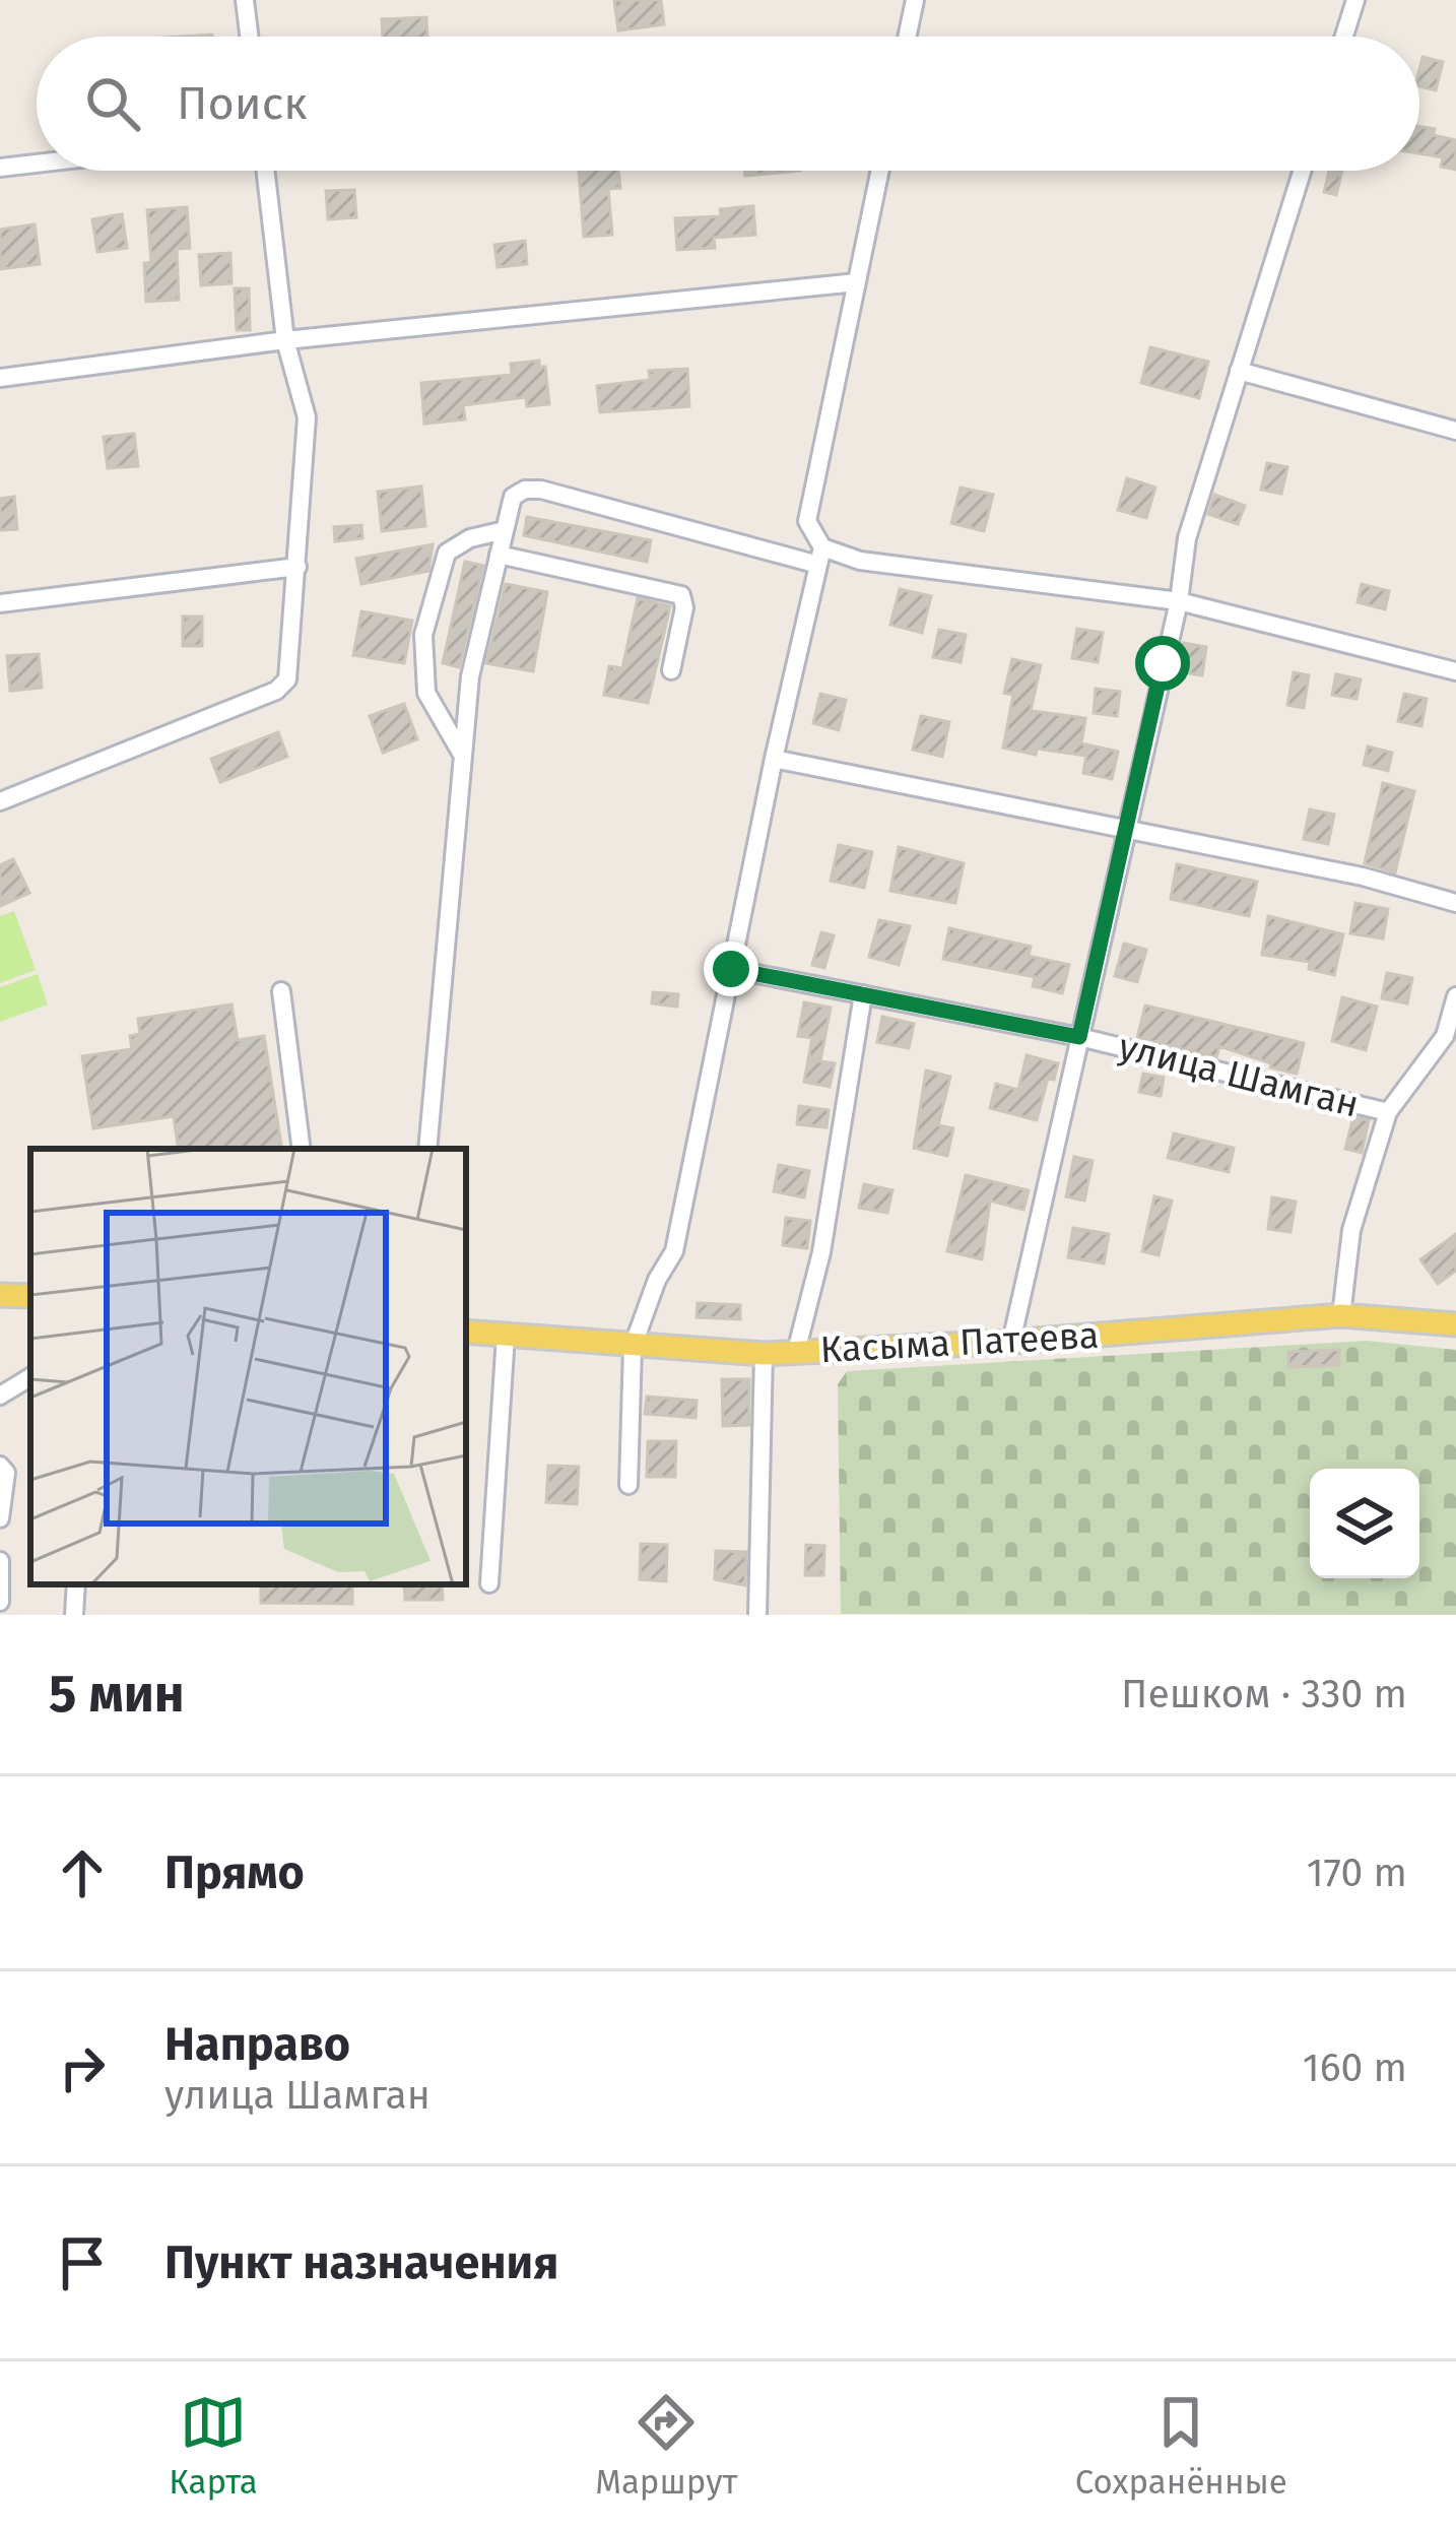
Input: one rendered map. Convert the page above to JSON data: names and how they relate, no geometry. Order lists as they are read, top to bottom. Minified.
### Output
{"streets":{"main road":["Касыма Патеева"],"street":["улица Шамган"]},"page":{"search":"Поиск","heading":["5 мин","Пешком · 330 m"],"list":[["Прямо","170 m"],["Направо","улица Шамган","160 m"],"Пункт назначения"],"nav":["Карта","Маршрут","Сохранённые"]}}
